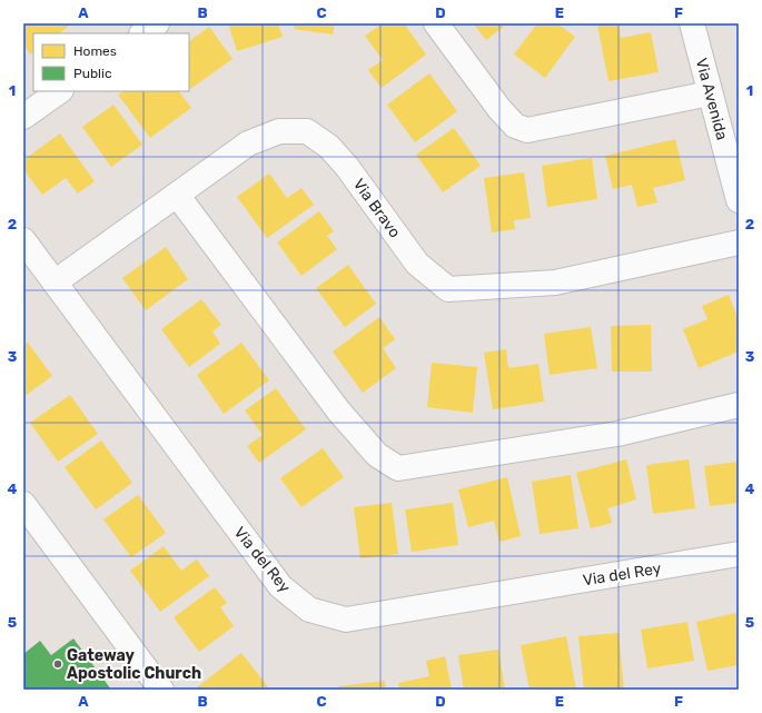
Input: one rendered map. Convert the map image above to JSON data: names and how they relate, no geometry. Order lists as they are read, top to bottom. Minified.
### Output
{"streets":{"street":["Via Avenida","Via Bravo","Via del Rey"]},"crossings":[["Via Bravo","Via del Rey"]],"places":["Gateway Apostolic Church"],"legend":["Homes","Public"],"grid":{"columns":["A","B","C","D","E","F"],"rows":["1","2","3","4","5"]}}
